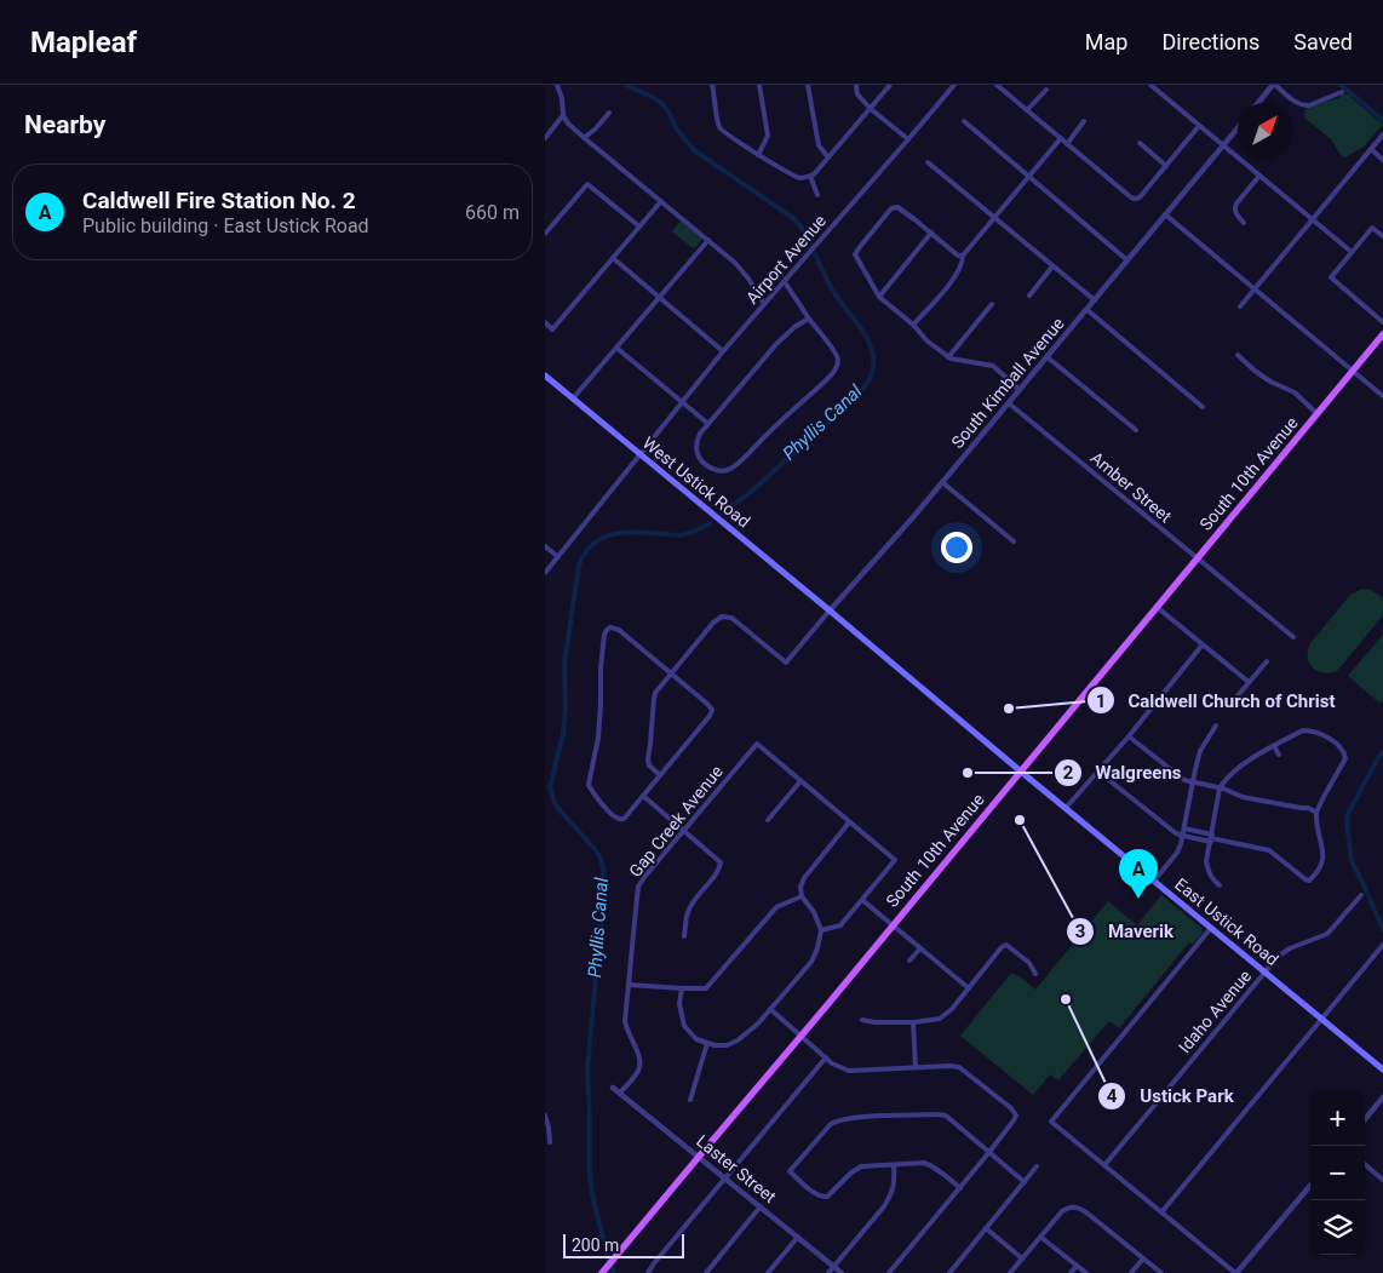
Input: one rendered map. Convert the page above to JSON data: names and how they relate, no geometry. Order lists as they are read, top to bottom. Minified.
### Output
{"streets":{"main road":["South 10th Avenue","West Ustick Road","East Ustick Road"],"street":["Airport Avenue","South Kimball Avenue","Amber Street","Gap Creek Avenue","Idaho Avenue","Laster Street"]},"crossings":[["Airport Avenue","West Ustick Road"],["South Kimball Avenue","West Ustick Road"],["South Kimball Avenue","Amber Street"],["South Kimball Avenue","East Ustick Road"],["South 10th Avenue","Amber Street"],["South 10th Avenue","East Ustick Road"],["South 10th Avenue","Laster Street"],["West Ustick Road","East Ustick Road"],["Gap Creek Avenue","Laster Street"],["East Ustick Road","Idaho Avenue"]],"water":["Phyllis Canal"],"places":["Caldwell Church of Christ","Walgreens","Maverik","Ustick Park"],"scale_bar":"200 m","north":"top right","page":{"header":"Mapleaf","nav":["Map","Directions","Saved"],"heading":"Nearby","list":[{"mark":"A","name":"Caldwell Fire Station No. 2","note":"Public building · East Ustick Road","value":"660 m"}],"pins":"A","map_buttons":["+","−"],"scale":"200 m"}}
